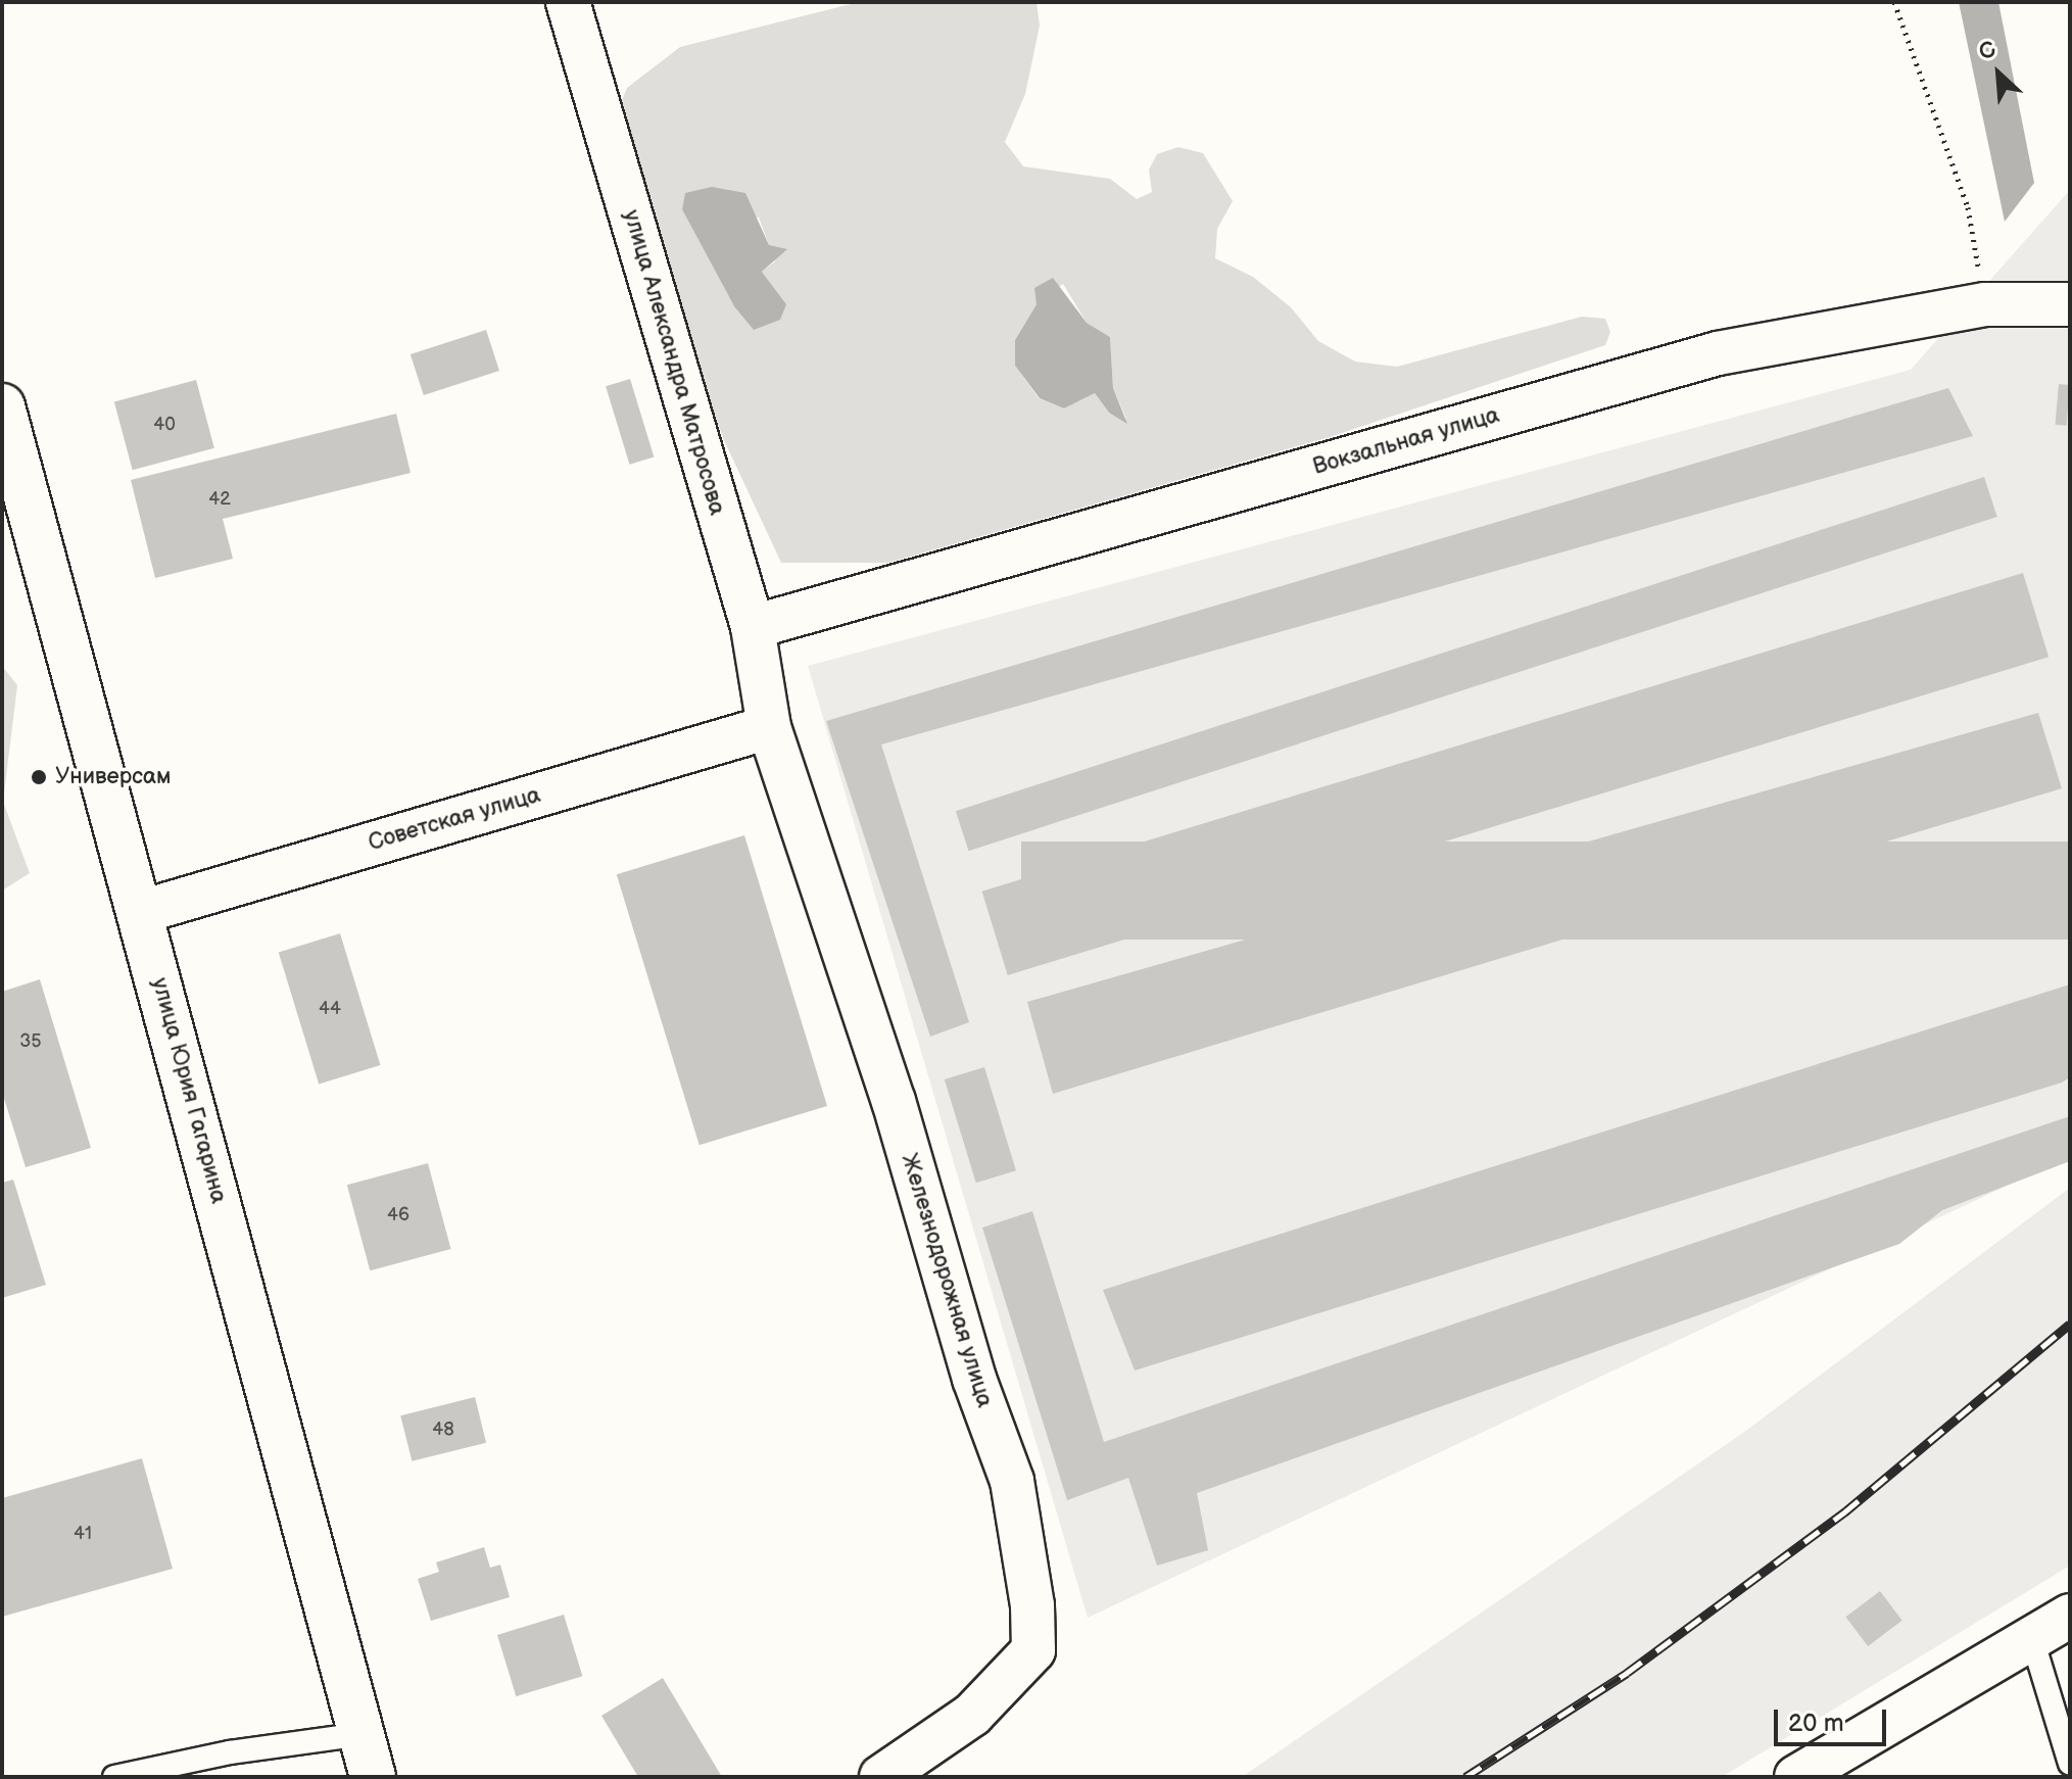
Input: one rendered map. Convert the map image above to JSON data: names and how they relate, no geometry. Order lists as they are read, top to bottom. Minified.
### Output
{"streets":{"street":["улица Александра Матросова","Вокзальная улица","Советская улица","улица Юрия Гагарина","Железнодорожная улица"]},"crossings":[["улица Александра Матросова","Вокзальная улица"],["улица Александра Матросова","Советская улица"],["улица Александра Матросова","Железнодорожная улица"],["Советская улица","улица Юрия Гагарина"],["Советская улица","Железнодорожная улица"]],"places":["Универсам"],"house_numbers":["40","42","44","35","46","48","41"],"scale_bar":"20 m","north":"top left"}
